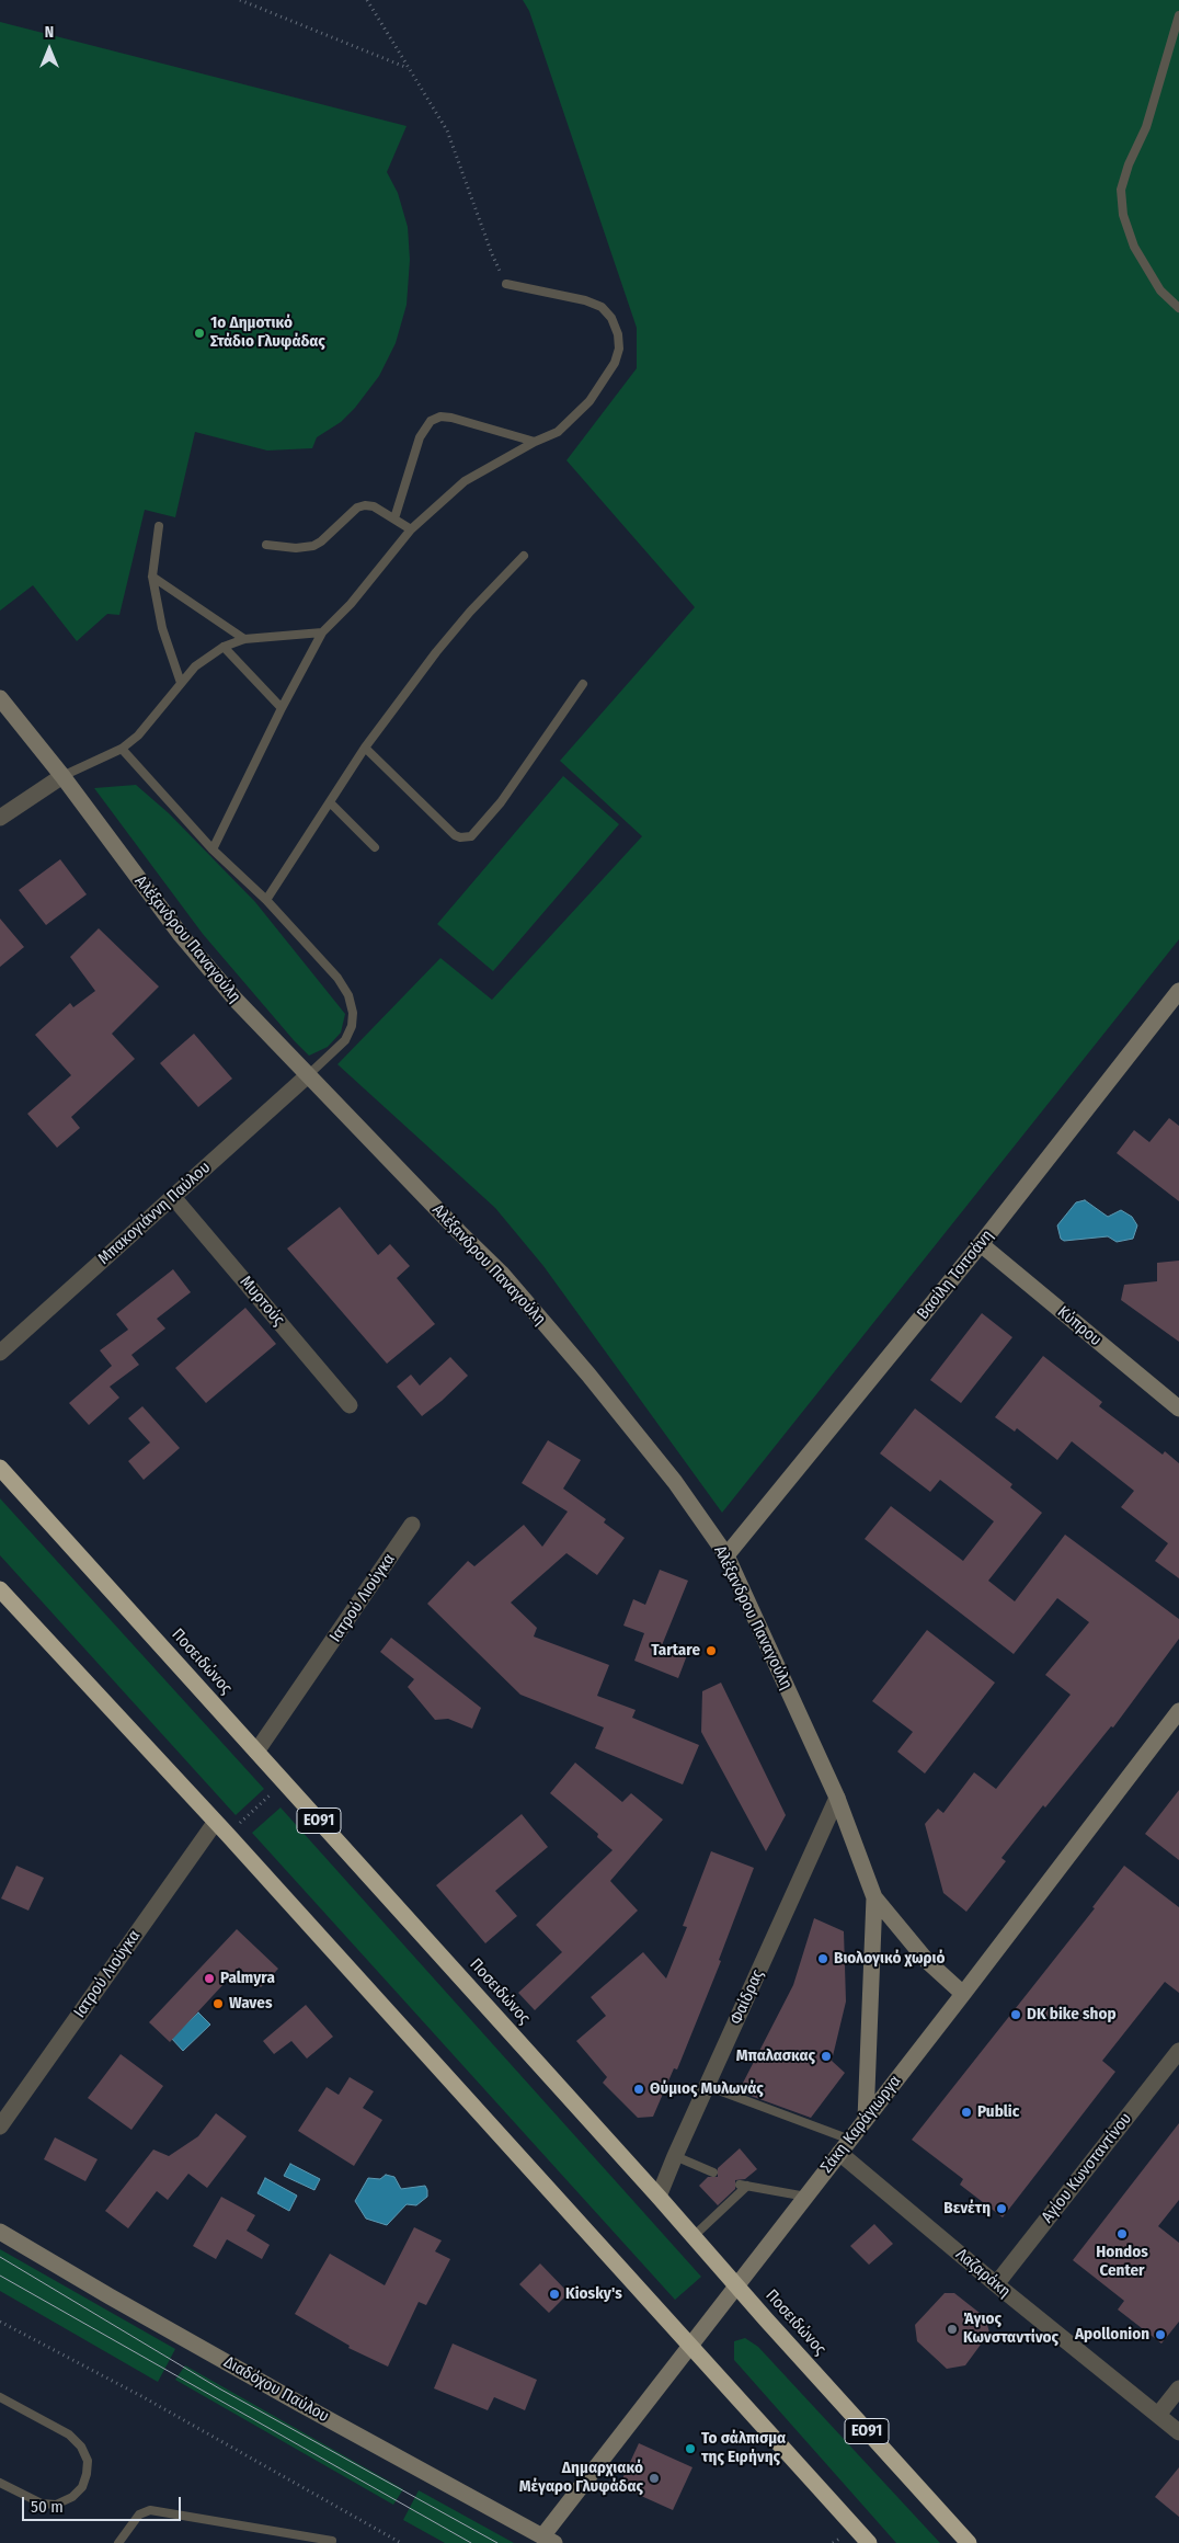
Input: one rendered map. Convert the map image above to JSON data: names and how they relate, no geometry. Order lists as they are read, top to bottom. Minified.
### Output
{"streets":{"highway":["Ποσειδώνος","ΕΟ91"],"street":["Αλέξανδρου Παναγούλη","Μπακογιάννη Παύλου","Βασίλη Τσιτσάνη","Μυρτούς","Κύπρου","Ιατρού Λιούγκα","Φαίδρας","Σάκη Καράγιωργα","Αγίου Κωνσταντίνου","Λαζαράκη","Διαδόχου Παύλου"]},"crossings":[["Αλέξανδρου Παναγούλη","Μπακογιάννη Παύλου"],["Αλέξανδρου Παναγούλη","Βασίλη Τσιτσάνη"],["Αλέξανδρου Παναγούλη","Φαίδρας"],["Αλέξανδρου Παναγούλη","Σάκη Καράγιωργα"],["Μπακογιάννη Παύλου","Μυρτούς"],["Βασίλη Τσιτσάνη","Κύπρου"],["Ιατρού Λιούγκα","Ποσειδώνος"],["Ποσειδώνος","Φαίδρας"],["Ποσειδώνος","Σάκη Καράγιωργα"],["Σάκη Καράγιωργα","Λαζαράκη"],["Σάκη Καράγιωργα","Διαδόχου Παύλου"],["Αγίου Κωνσταντίνου","Λαζαράκη"]],"places":["1ο Δημοτικό Στάδιο Γλυφάδας","Tartare","Βιολογικό χωριό","Palmyra","Waves","DK bike shop","Μπαλασκας","Θύμιος Μυλωνάς","Public","Βενέτη","Hondos Center","Kiosky's","Άγιος Κωνσταντίνος","Apollonion","Το σάλπισμα της Ειρήνης","Δημαρχιακό Μέγαρο Γλυφάδας"],"scale_bar":"50 m","north":"top"}
